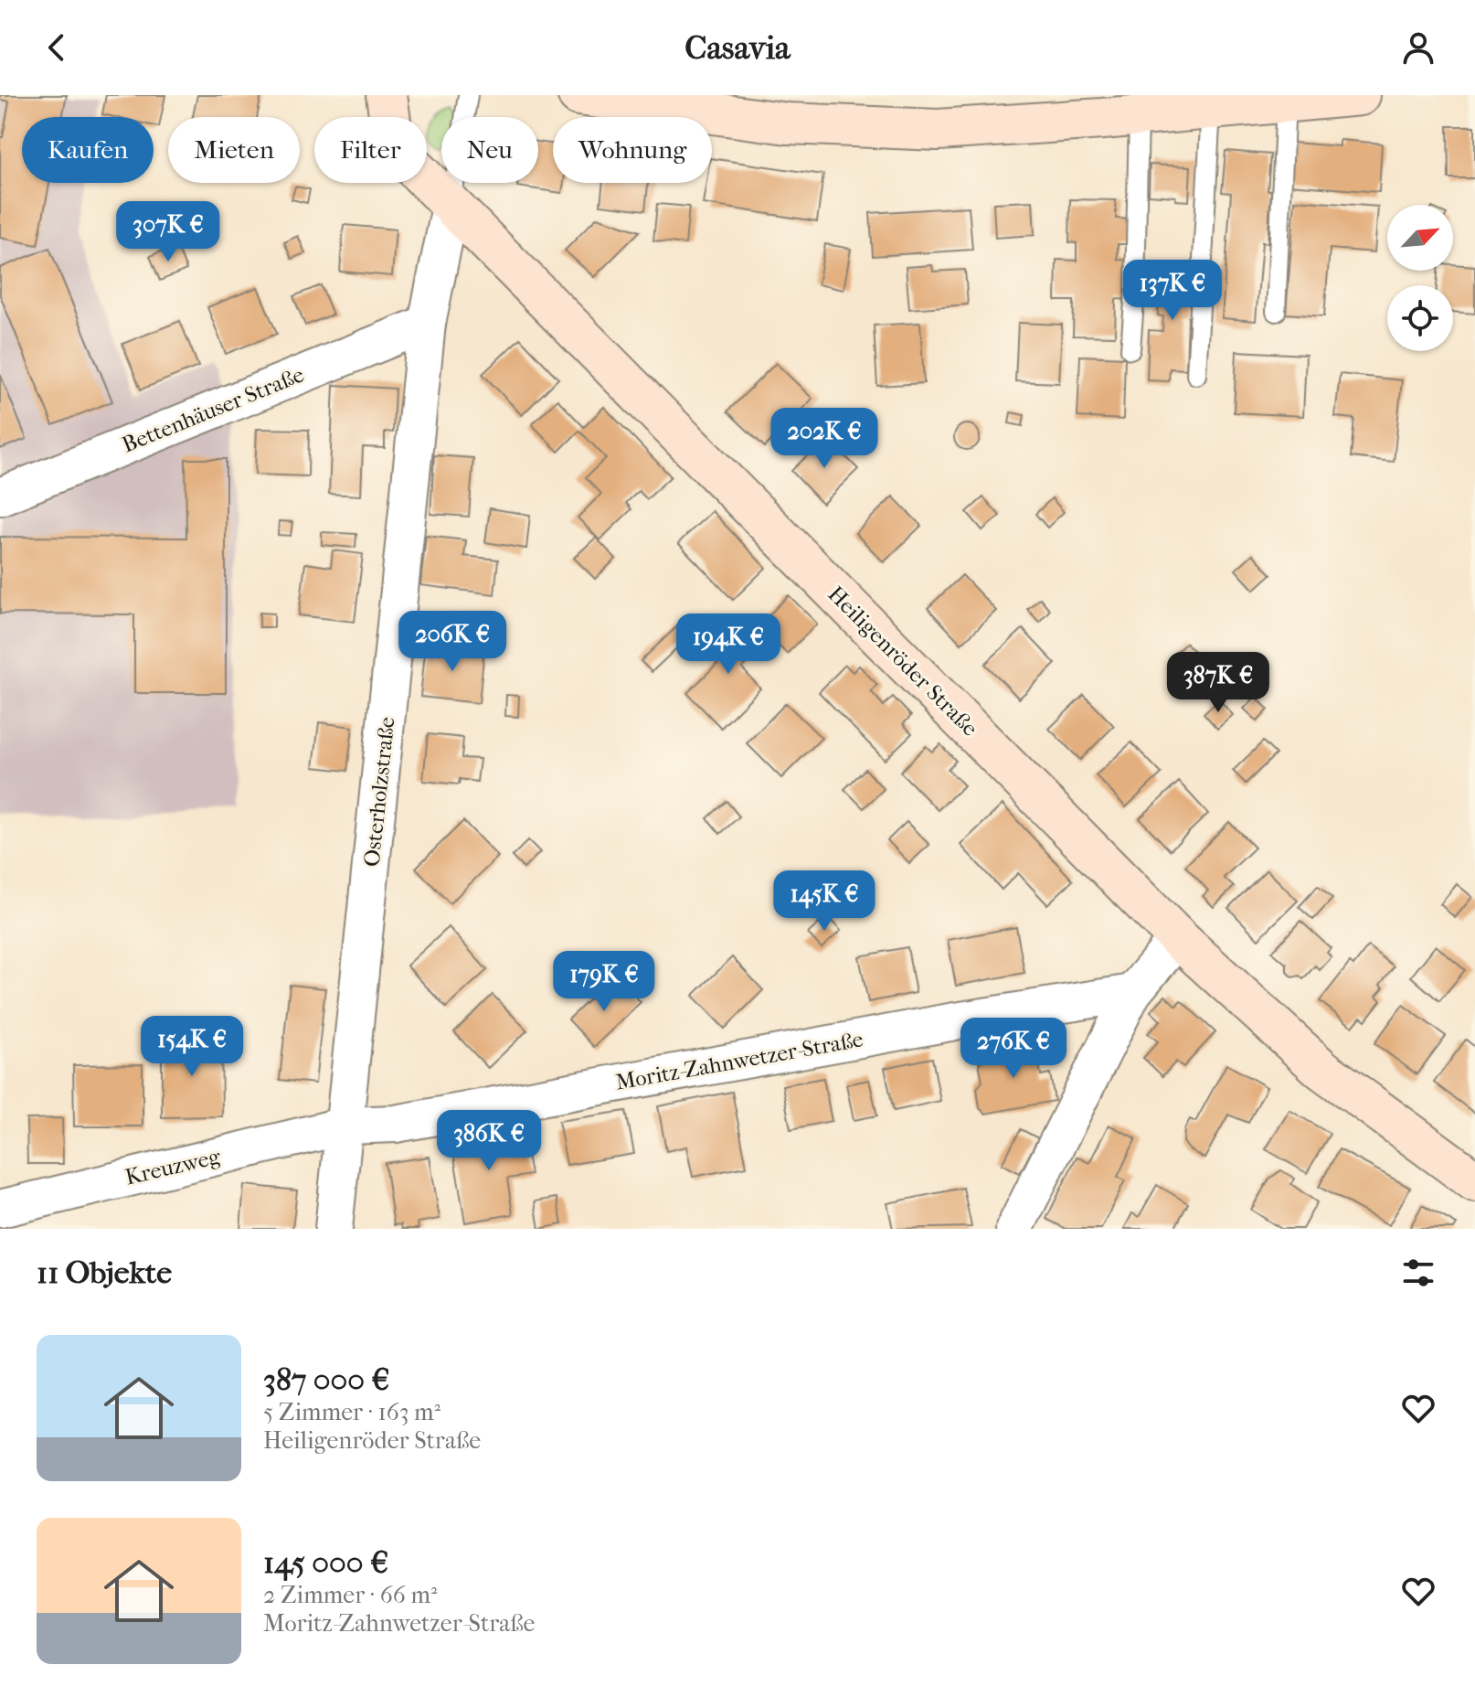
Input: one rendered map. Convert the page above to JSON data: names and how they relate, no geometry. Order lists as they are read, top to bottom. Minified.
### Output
{"streets":{"street":["Bettenhäuser Straße","Heiligenröder Straße","Osterholzstraße","Moritz-Zahnwetzer-Straße","Kreuzweg"]},"crossings":[["Bettenhäuser Straße","Osterholzstraße"],["Heiligenröder Straße","Osterholzstraße"],["Osterholzstraße","Moritz-Zahnwetzer-Straße"],["Osterholzstraße","Kreuzweg"],["Moritz-Zahnwetzer-Straße","Kreuzweg"]],"north":"top right","page":{"header":"Casavia","chip":["Kaufen","Mieten","Filter","Neu","Wohnung"],"price":["307K €","137K €","202K €","206K €","194K €","387K €","145K €","179K €","154K €","276K €","386K €"],"heading":"11 Objekte","list":[{"name":"387 000 €","note":"5 Zimmer · 163 m² · Heiligenröder Straße"},{"name":"145 000 €","note":"2 Zimmer · 66 m² · Moritz-Zahnwetzer-Straße"}]}}
